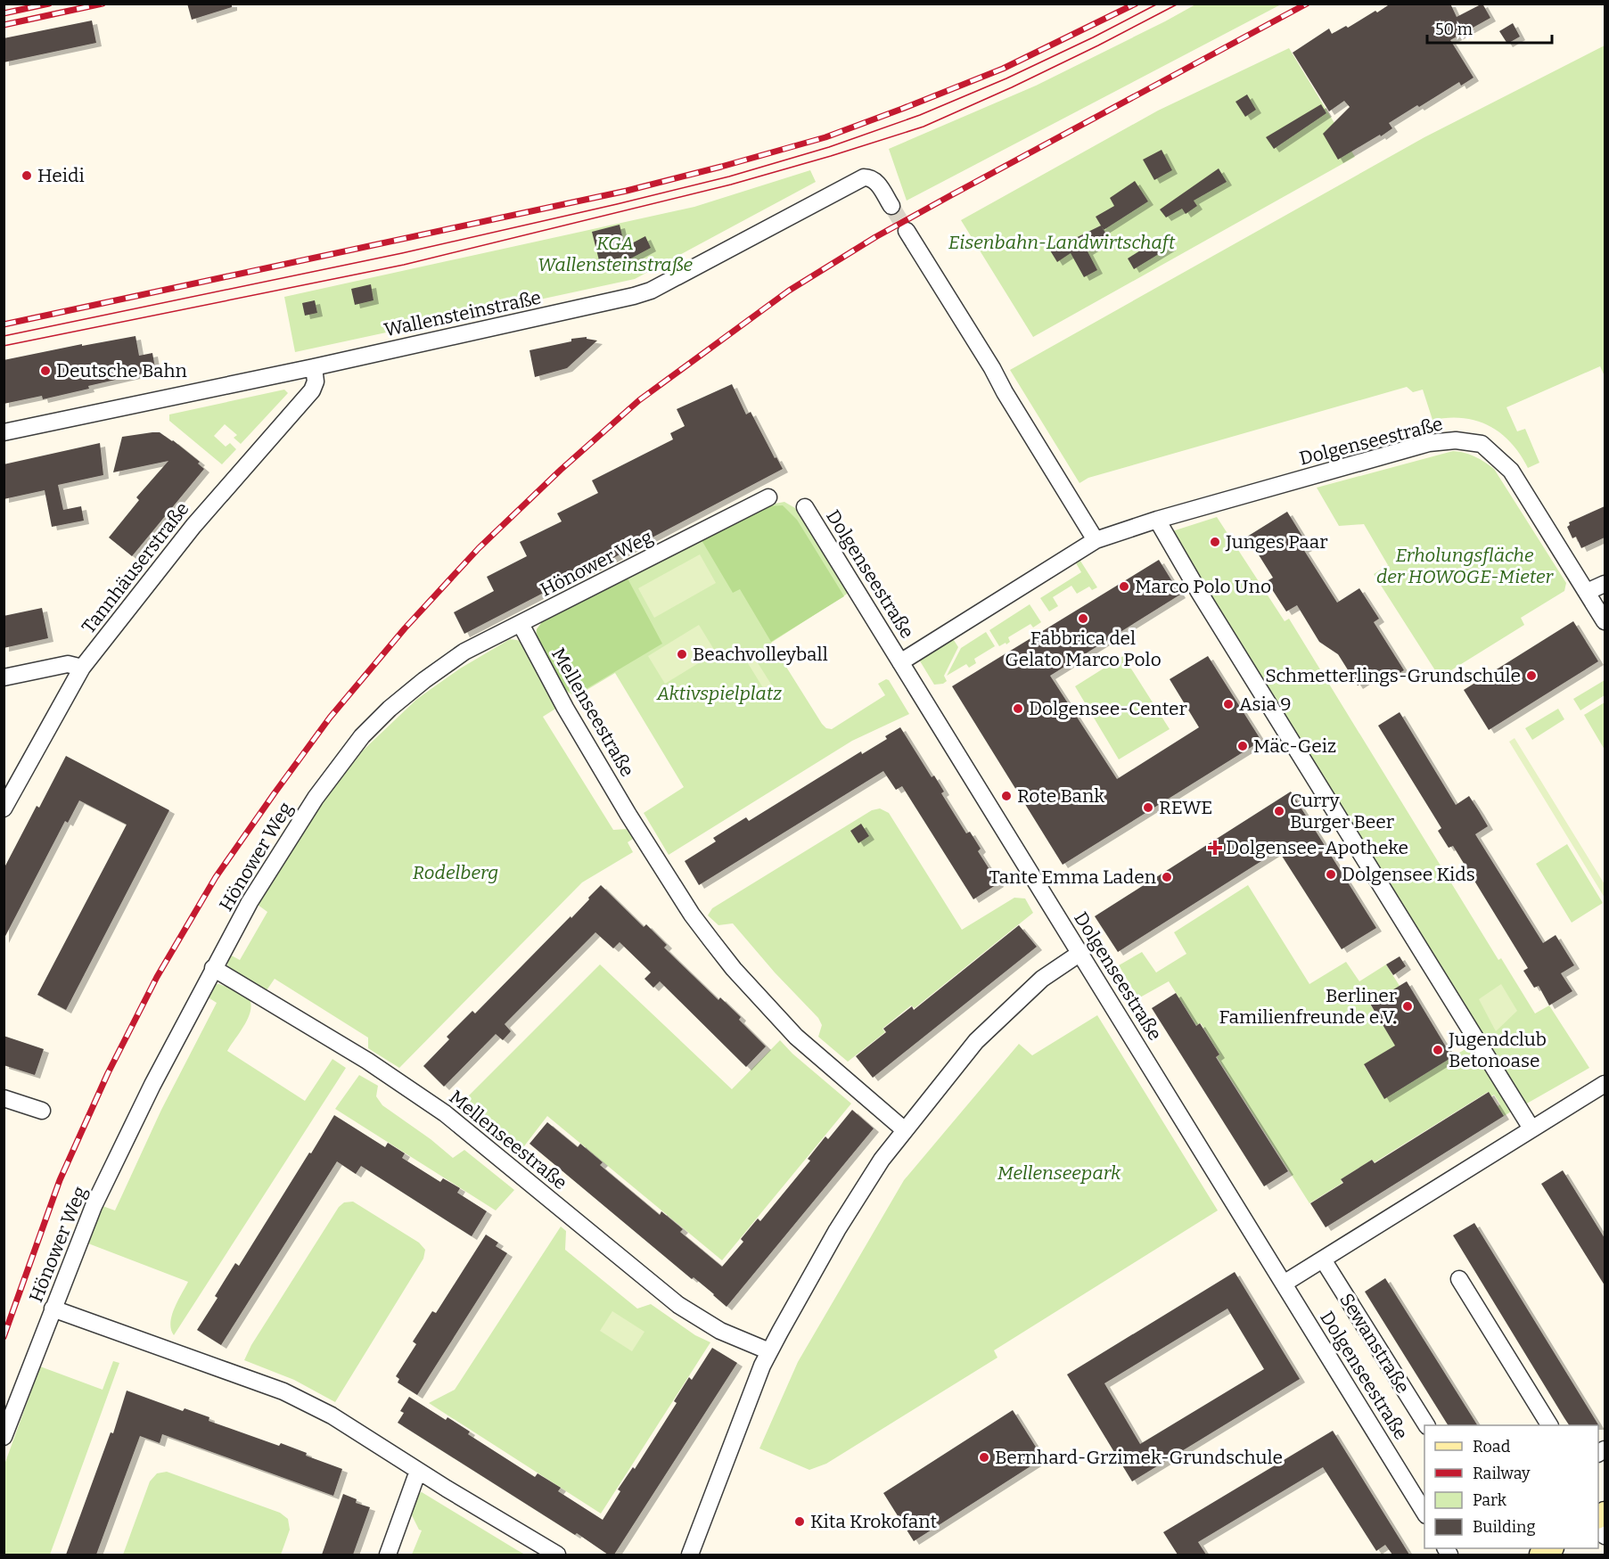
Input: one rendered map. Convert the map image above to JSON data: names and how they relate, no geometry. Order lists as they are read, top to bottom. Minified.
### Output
{"streets":{"street":["Wallensteinstraße","Dolgenseestraße","Hönower Weg","Tannhäuserstraße","Mellenseestraße","Sewanstraße"]},"crossings":[["Wallensteinstraße","Tannhäuserstraße"],["Hönower Weg","Mellenseestraße"]],"parks":["Eisenbahn-Landwirtschaft","KGA Wallensteinstraße","Erholungsfläche der HOWOGE-Mieter","Aktivspielplatz","Rodelberg","Mellenseepark"],"places":{"other":["Heidi","Deutsche Bahn","Junges Paar","Marco Polo Uno","Fabbrica del Gelato Marco Polo","Beachvolleyball","Schmetterlings-Grundschule","Asia 9","Dolgensee-Center","Mäc-Geiz","Rote Bank","REWE","Curry Burger Beer","Dolgensee Kids","Tante Emma Laden","Berliner Familienfreunde e.V.","Jugendclub Betonoase","Bernhard-Grzimek-Grundschule","Kita Krokofant"],"health":["Dolgensee-Apotheke"]},"legend":["Road","Railway","Park","Building"],"scale_bar":"50 m"}
